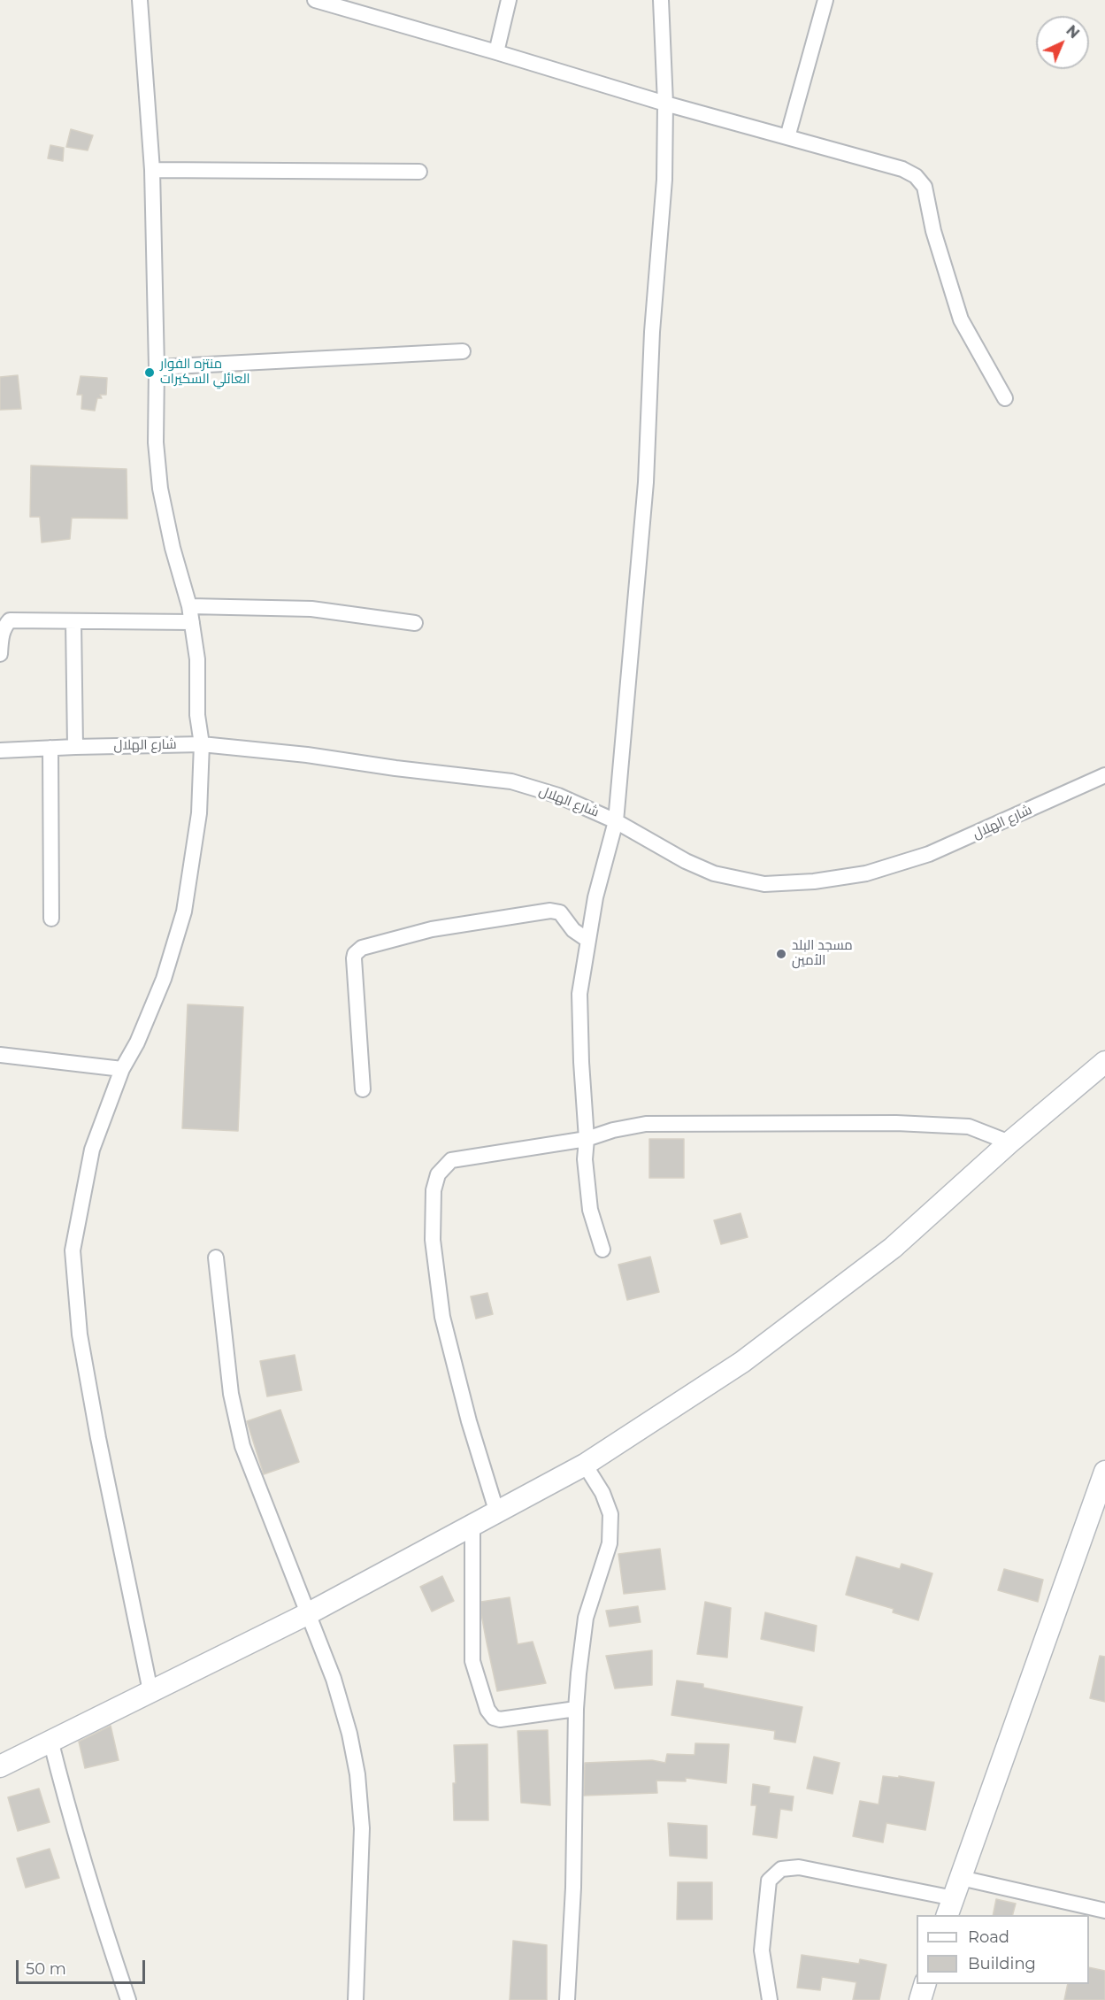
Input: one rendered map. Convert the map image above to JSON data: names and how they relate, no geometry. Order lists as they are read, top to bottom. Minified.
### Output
{"streets":{"street":["شارع الهلال"]},"places":["منتزه الفوار العائلي السكيرات","مسجد البلد الأمين"],"legend":["Road","Building"],"scale_bar":"50 m","north":"top right"}
